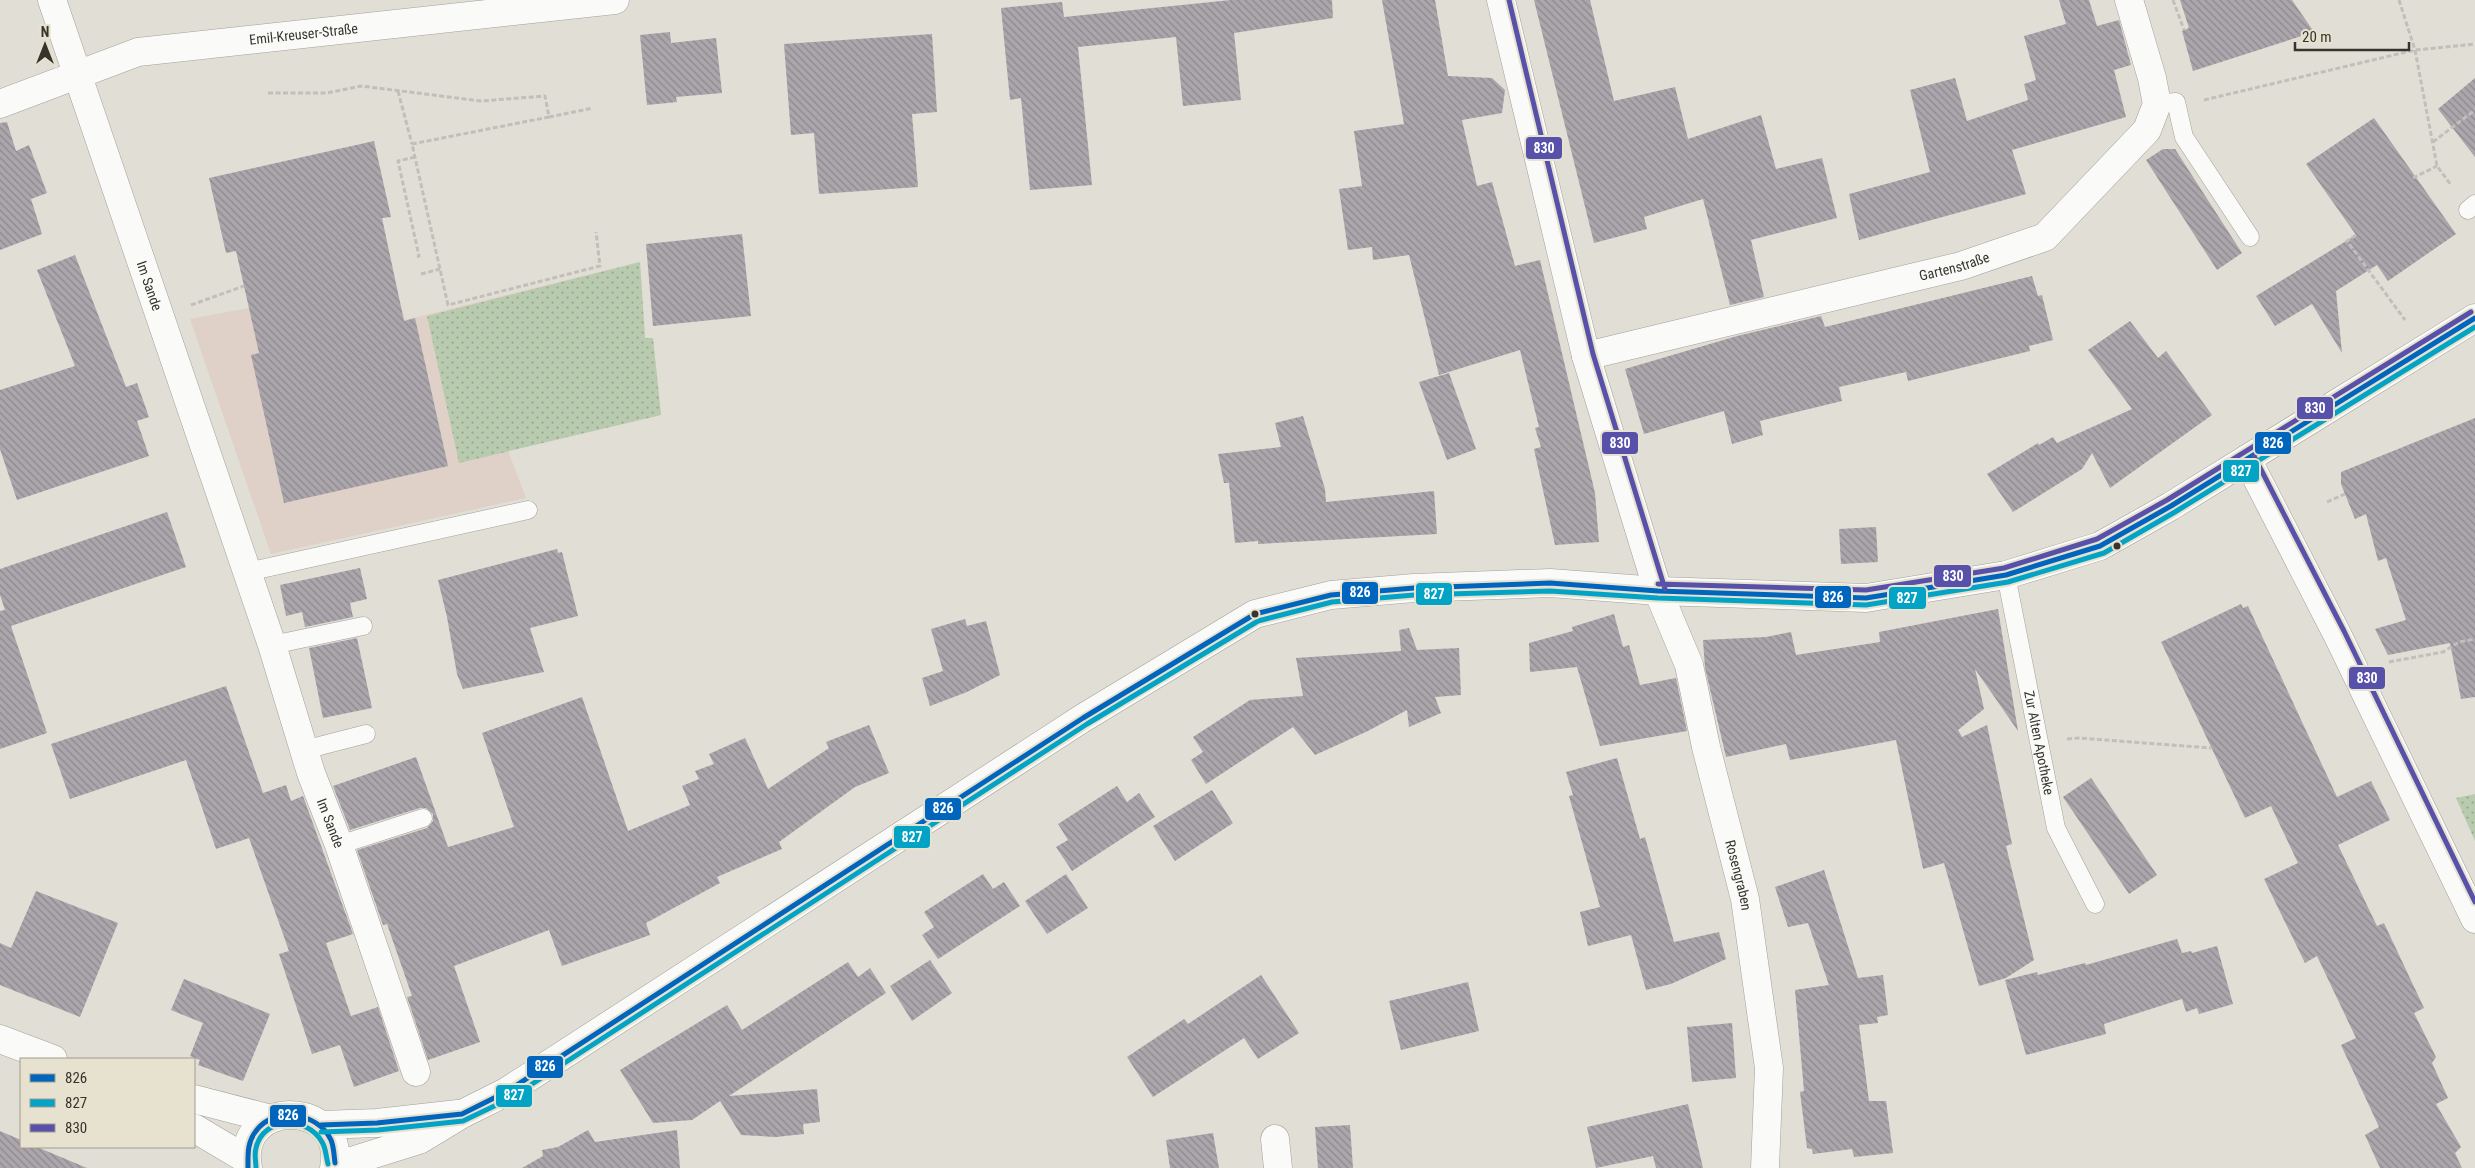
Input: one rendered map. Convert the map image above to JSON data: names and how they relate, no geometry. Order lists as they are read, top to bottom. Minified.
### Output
{"streets":{"street":["Emil-Kreuser-Straße","Gartenstraße","Im Sande","Rosengraben"],"lane":["Zur Alten Apotheke"]},"crossings":[["Emil-Kreuser-Straße","Im Sande"],["Gartenstraße","Rosengraben"]],"lines":["transit line 830","transit line 826","transit line 827"],"legend":["826","827","830"],"scale_bar":"20 m","north":"top"}
